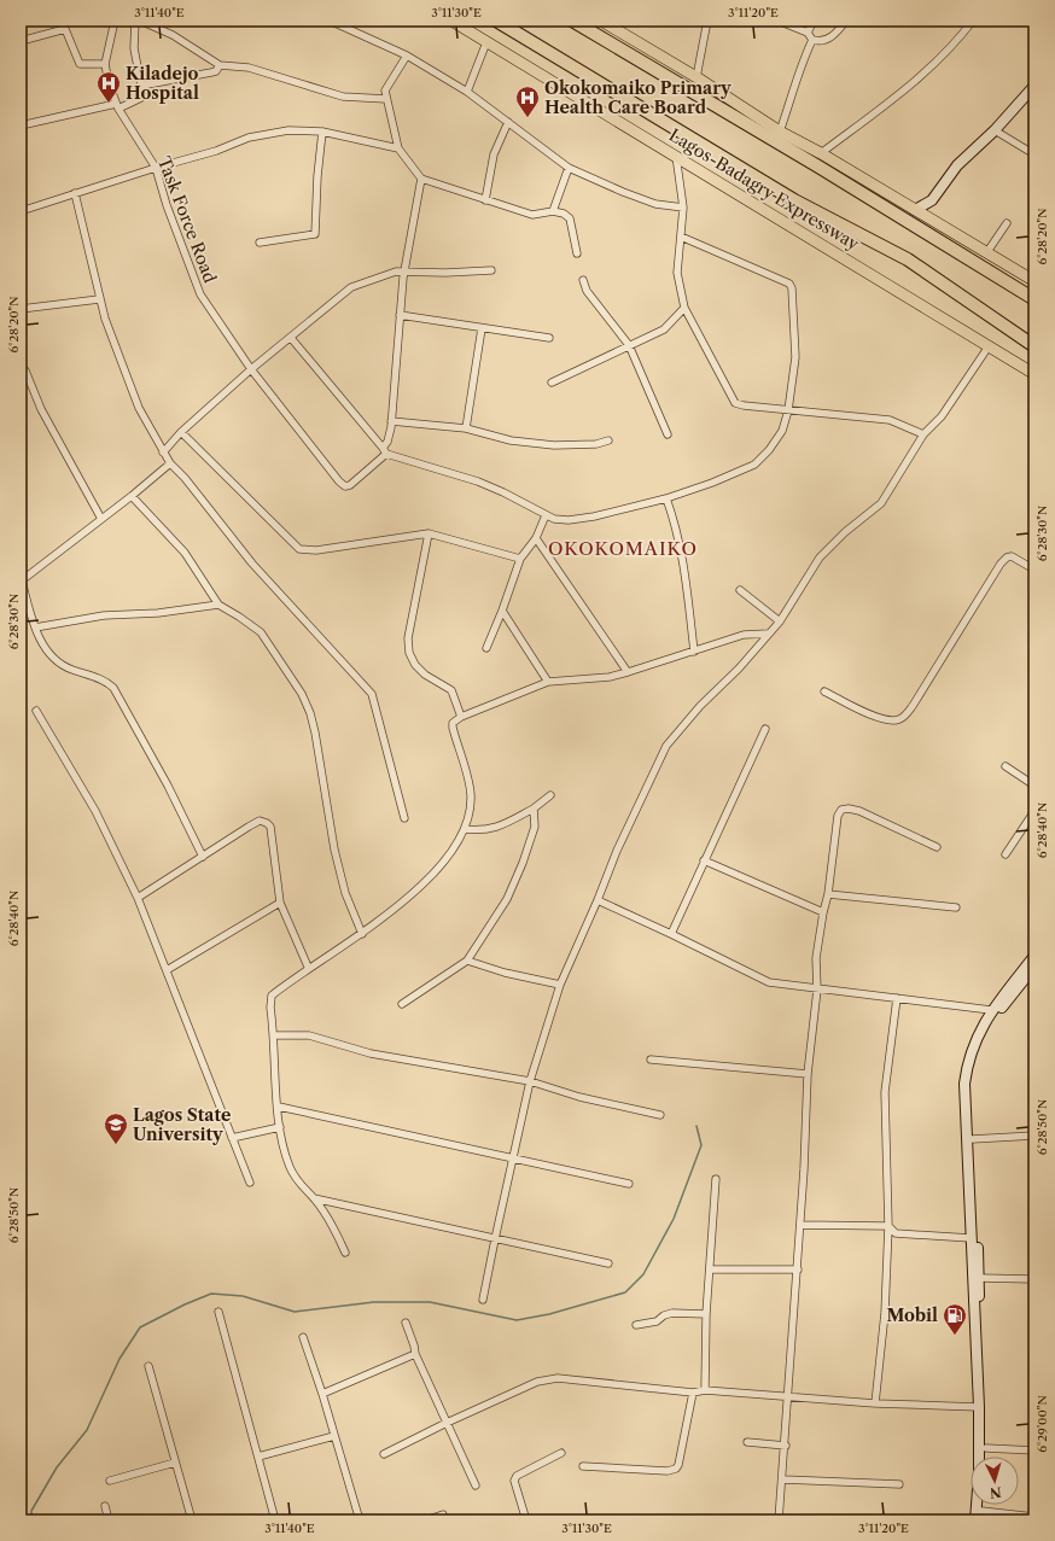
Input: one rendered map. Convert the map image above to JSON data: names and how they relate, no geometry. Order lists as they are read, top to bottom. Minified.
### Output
{"streets":{"highway":["Lagos-Badagry Expressway"],"street":["Task Force Road"]},"districts":["OKOKOMAIKO"],"places":{"hospital":["Kiladejo Hospital","Okokomaiko Primary Health Care Board"],"school or university":["Lagos State University"],"fuel station":["Mobil"]},"north":"bottom","coordinates":["3°11'40\"E","3°11'30\"E","3°11'20\"E","6°28'20\"N","6°28'30\"N","6°28'40\"N","6°28'50\"N","6°29'00\"N"]}
